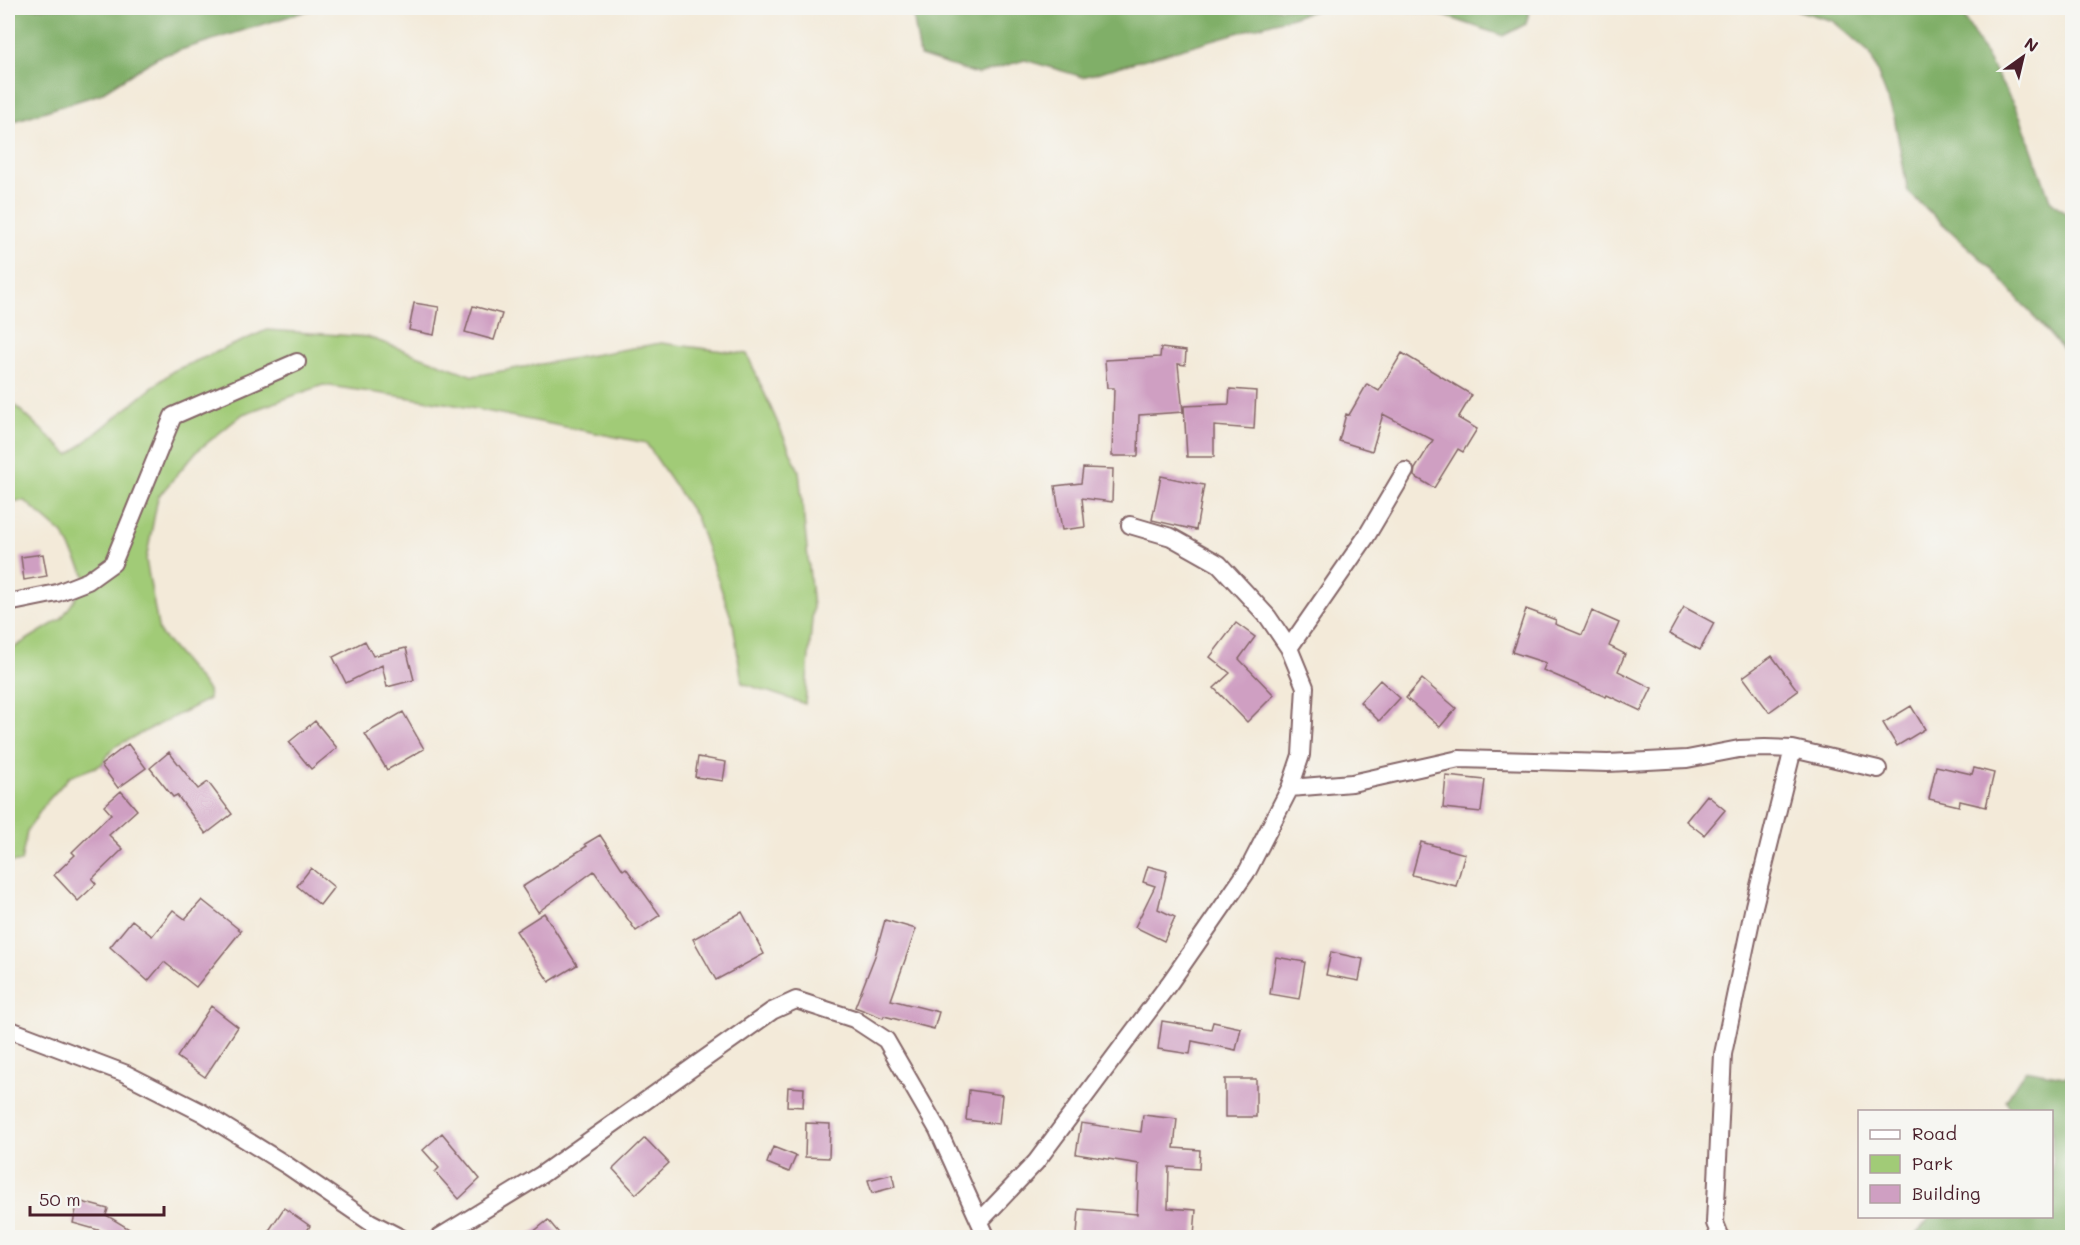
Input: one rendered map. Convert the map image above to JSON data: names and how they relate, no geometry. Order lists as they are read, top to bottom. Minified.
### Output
{"legend":["Road","Park","Building"],"scale_bar":"50 m","north":"top right"}
